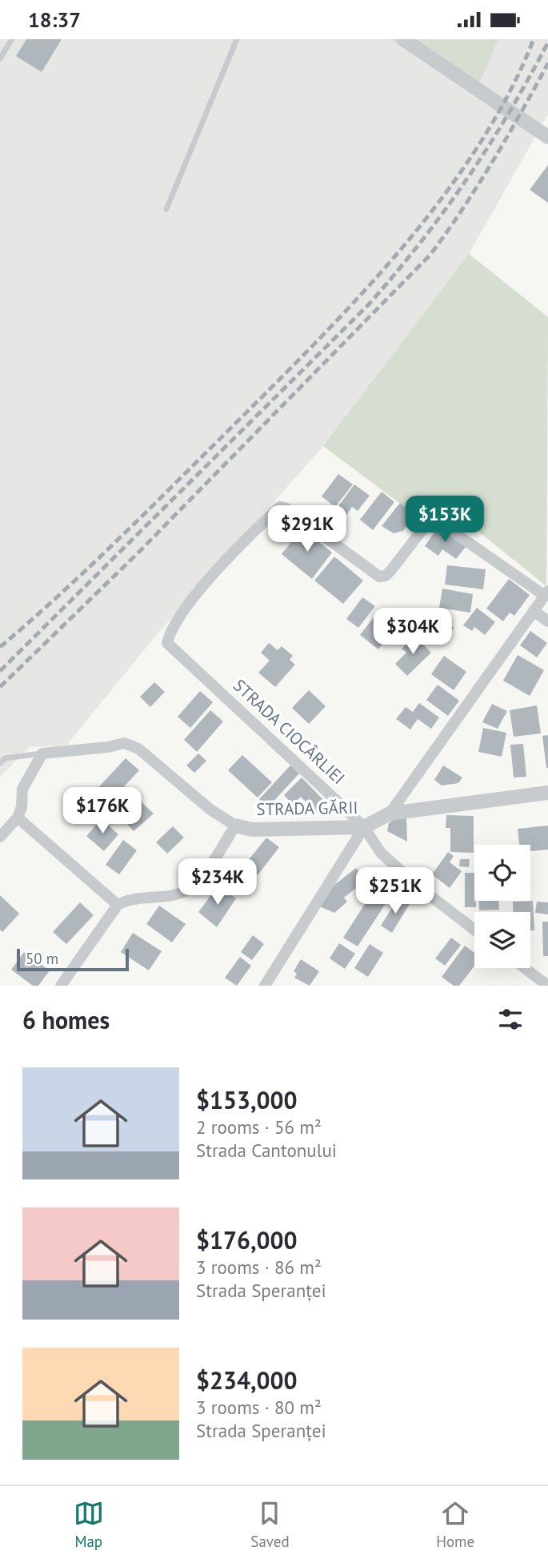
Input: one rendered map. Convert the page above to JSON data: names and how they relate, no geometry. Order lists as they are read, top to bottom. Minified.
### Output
{"streets":{"street":["STRADA CIOCÂRLIEI","STRADA GĂRII"]},"crossings":[["STRADA CIOCÂRLIEI","STRADA GĂRII"]],"scale_bar":"50 m","page":{"status":"18:37","price":["$153K","$291K","$304K","$176K","$234K","$251K"],"scale":"50 m","heading":"6 homes","list":[{"name":"$153,000","note":"2 rooms · 56 m² · Strada Cantonului"},{"name":"$176,000","note":"3 rooms · 86 m² · Strada Speranței"},{"name":"$234,000","note":"3 rooms · 80 m² · Strada Speranței"}],"tabs":["Map","Saved","Home"]}}
